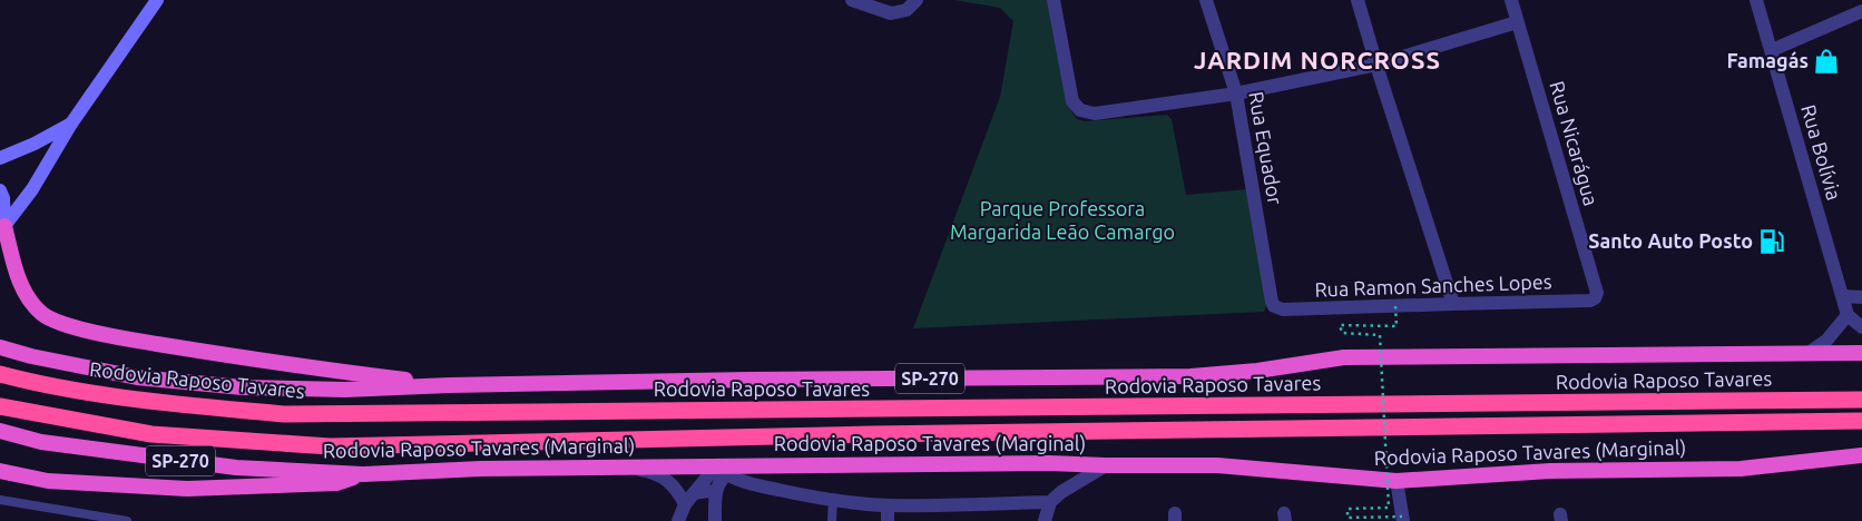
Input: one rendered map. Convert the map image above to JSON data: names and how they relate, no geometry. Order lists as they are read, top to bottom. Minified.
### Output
{"streets":{"highway":["SP-270","Rodovia Raposo Tavares","Rodovia Raposo Tavares (Marginal)"],"street":["Rua Nicarágua","Rua Equador","Rua Bolívia","Rua Ramon Sanches Lopes"]},"crossings":[["Rua Nicarágua","Rua Ramon Sanches Lopes"],["Rua Equador","Rua Ramon Sanches Lopes"]],"districts":["JARDIM NORCROSS"],"parks":["Parque Professora Margarida Leão Camargo"],"places":{"shop":["Famagás"],"fuel station":["Santo Auto Posto"]}}
